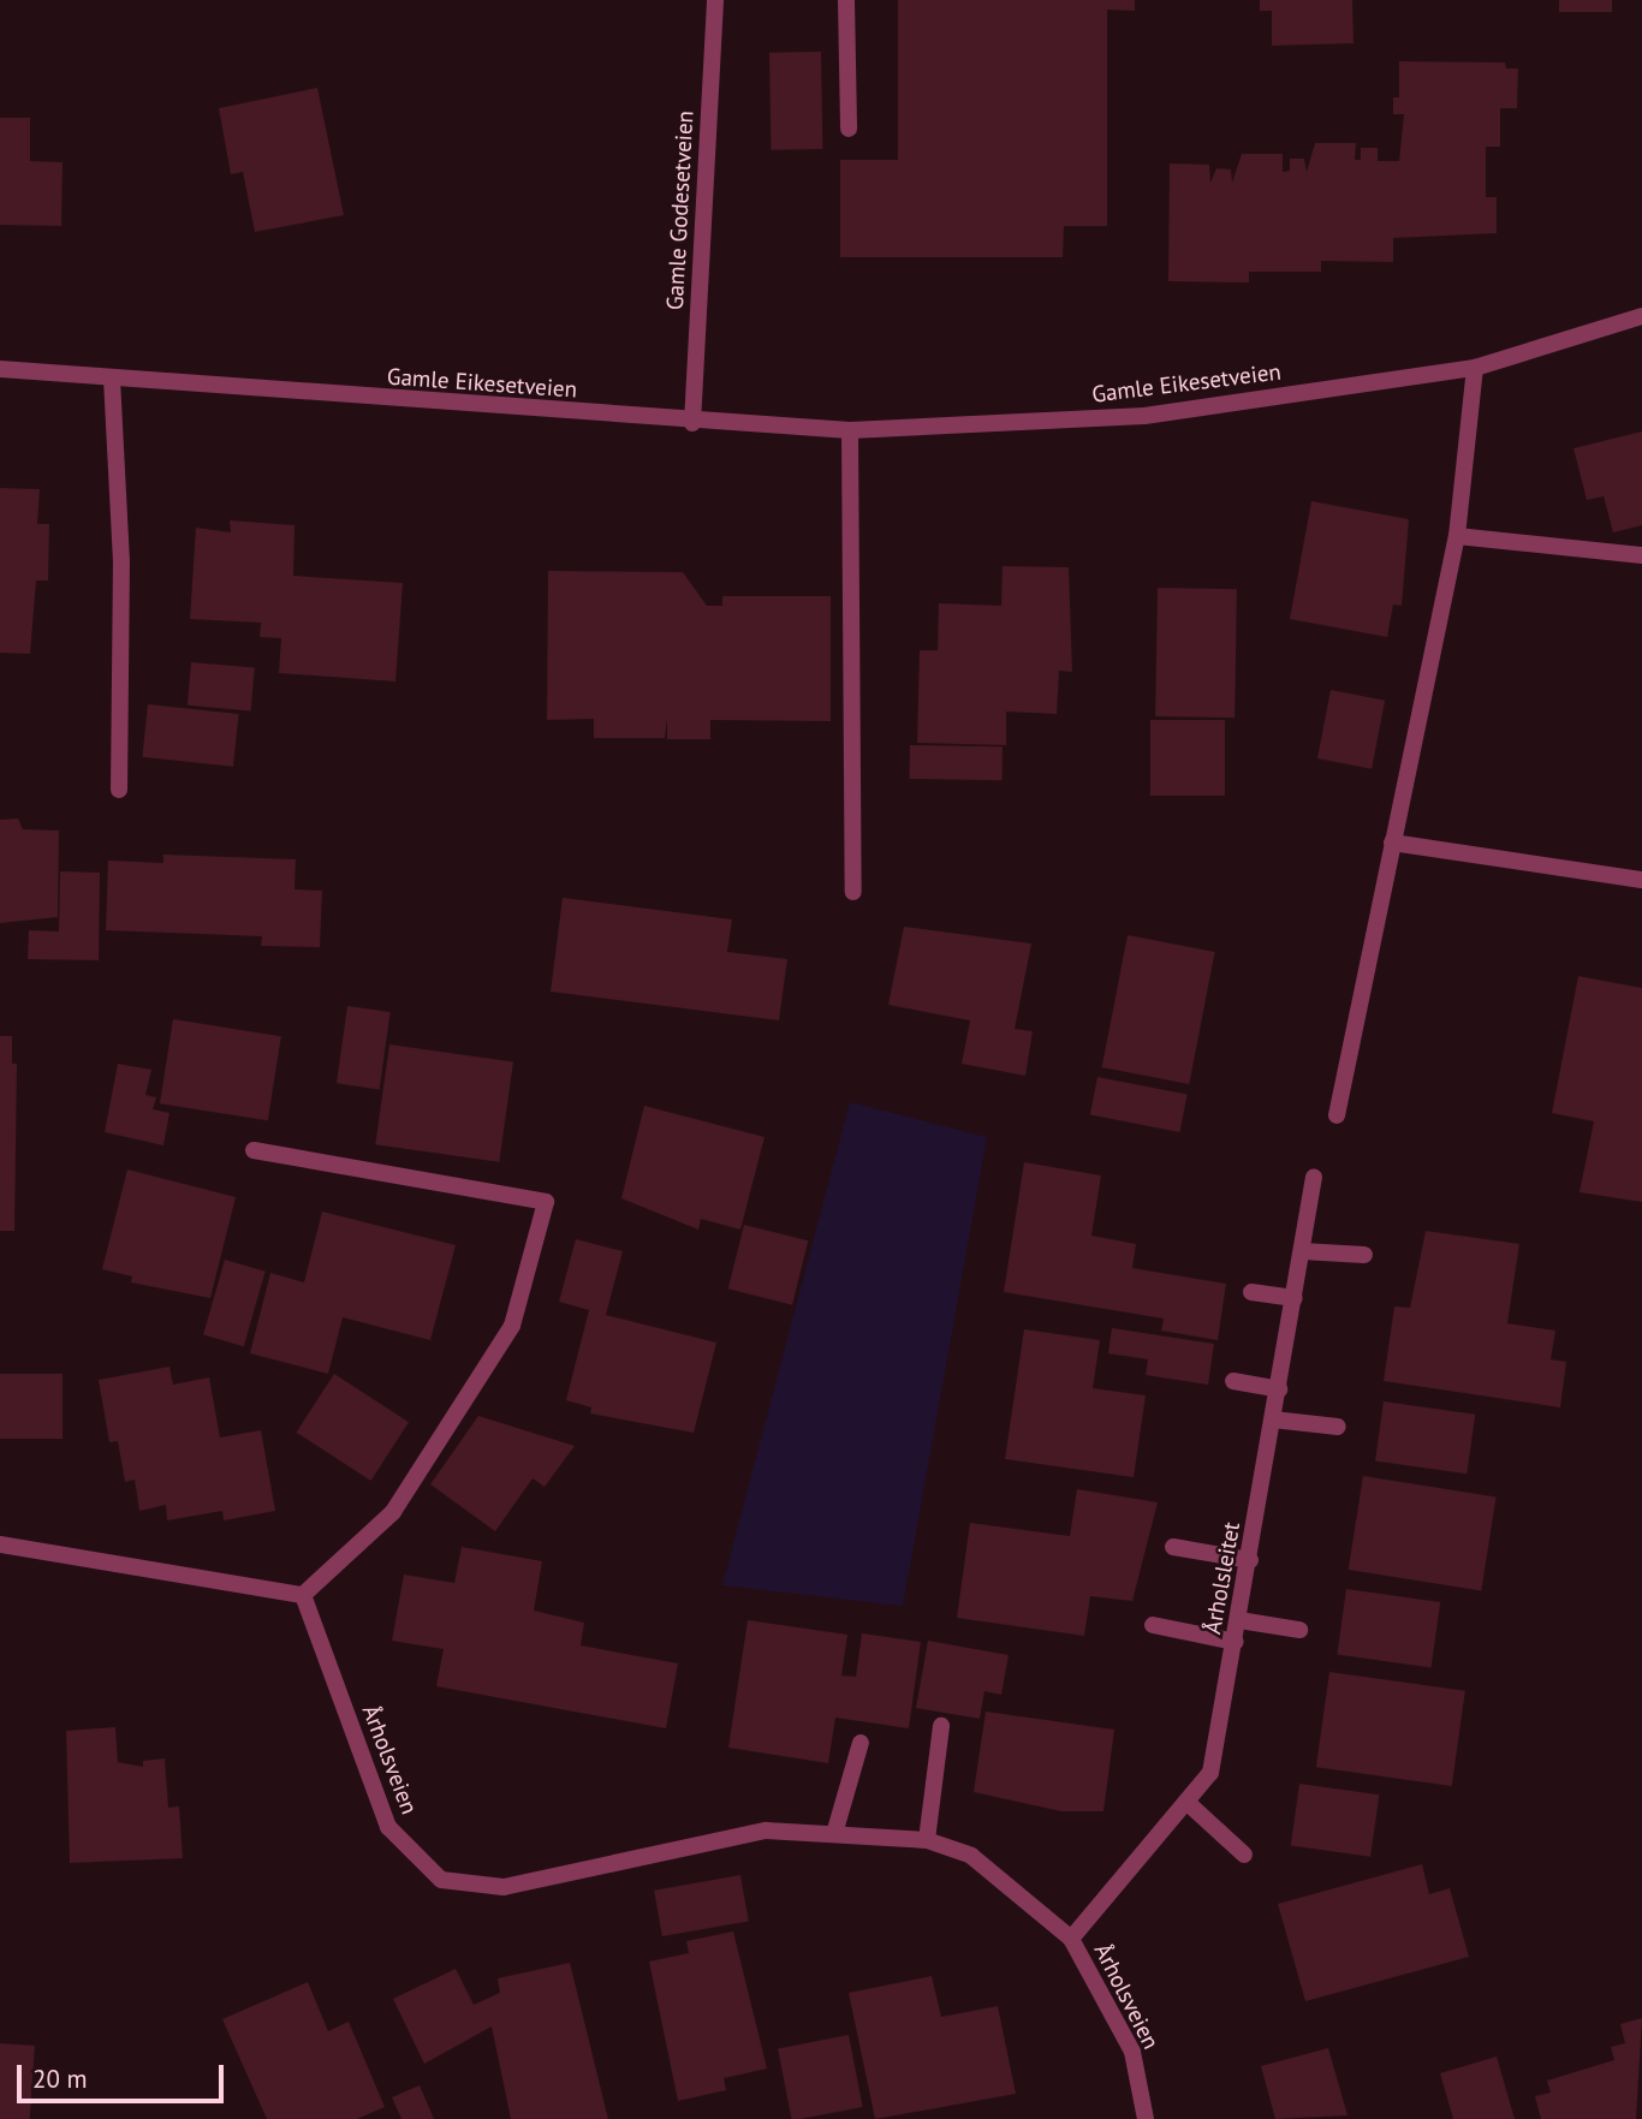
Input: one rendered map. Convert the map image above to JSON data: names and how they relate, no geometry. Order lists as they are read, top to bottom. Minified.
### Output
{"streets":{"street":["Gamle Godesetveien","Gamle Eikesetveien","Årholsleitet","Årholsveien"]},"crossings":[["Gamle Godesetveien","Gamle Eikesetveien"],["Årholsleitet","Årholsveien"]],"scale_bar":"20 m"}
